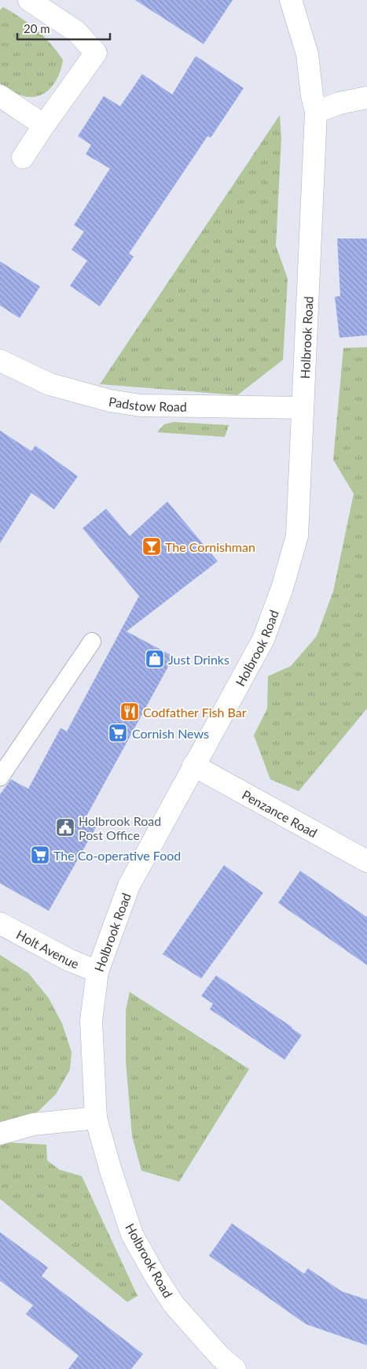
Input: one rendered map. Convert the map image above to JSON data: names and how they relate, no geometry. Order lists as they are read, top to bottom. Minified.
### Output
{"streets":{"street":["Holbrook Road","Padstow Road","Penzance Road","Holt Avenue"]},"crossings":[["Holbrook Road","Padstow Road"],["Holbrook Road","Penzance Road"],["Holbrook Road","Holt Avenue"]],"places":{"bar":["The Cornishman"],"shop":["Just Drinks"],"restaurant":["Codfather Fish Bar"],"supermarket":["Cornish News","The Co-operative Food"],"public building":["Holbrook Road Post Office"]},"scale_bar":"20 m"}
